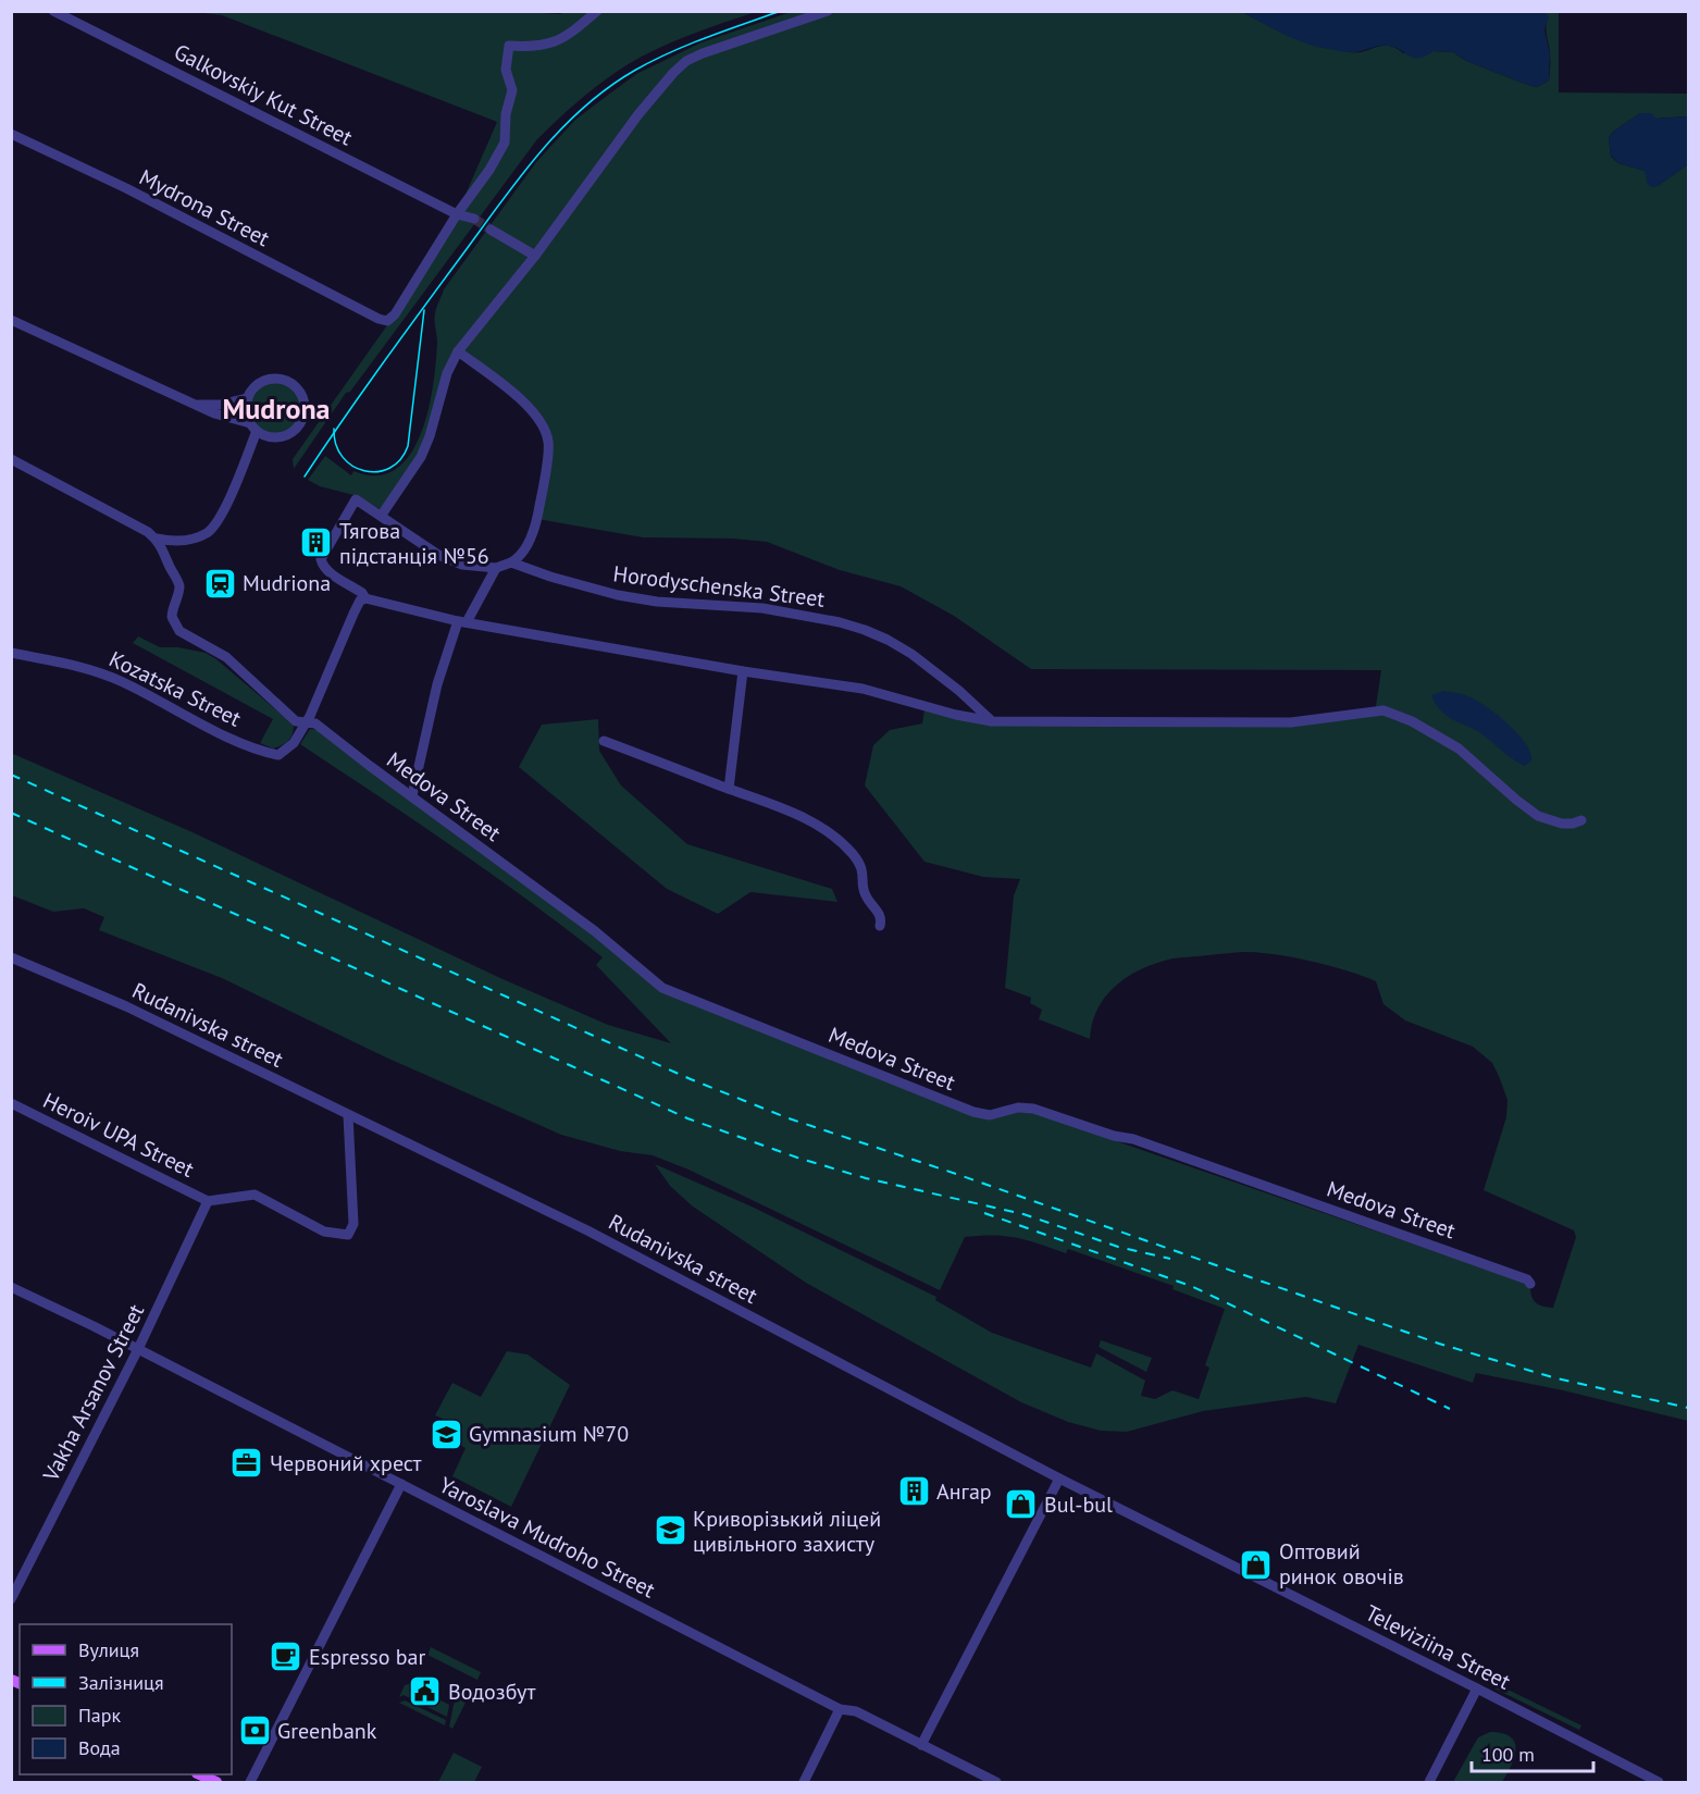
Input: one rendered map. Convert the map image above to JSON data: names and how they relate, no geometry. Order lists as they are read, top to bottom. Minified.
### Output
{"streets":{"street":["Galkovskiy Kut Street","Mydrona Street","Horodyschenska Street","Kozatska Street","Medova Street","Rudanivska street","Heroiv UPA Street","Vakha Arsanov Street","Yaroslava Mudroho Street","Televiziina Street"]},"crossings":[["Galkovskiy Kut Street","Mydrona Street"],["Kozatska Street","Medova Street"],["Rudanivska street","Televiziina Street"],["Heroiv UPA Street","Vakha Arsanov Street"],["Vakha Arsanov Street","Yaroslava Mudroho Street"]],"districts":["Mudrona"],"places":{"building":["Тягова підстанція №56","Ангар"],"station":["Mudriona"],"school or university":["Gymnasium №70","Криворізький ліцей цивільного захисту"],"office":["Червоний хрест"],"shop":["Bul-bul","Оптовий ринок овочів"],"cafe":["Espresso bar"],"public building":["Водозбут"],"bank":["Greenbank"]},"legend":["Вулиця","Залізниця","Парк","Вода"],"scale_bar":"100 m"}
